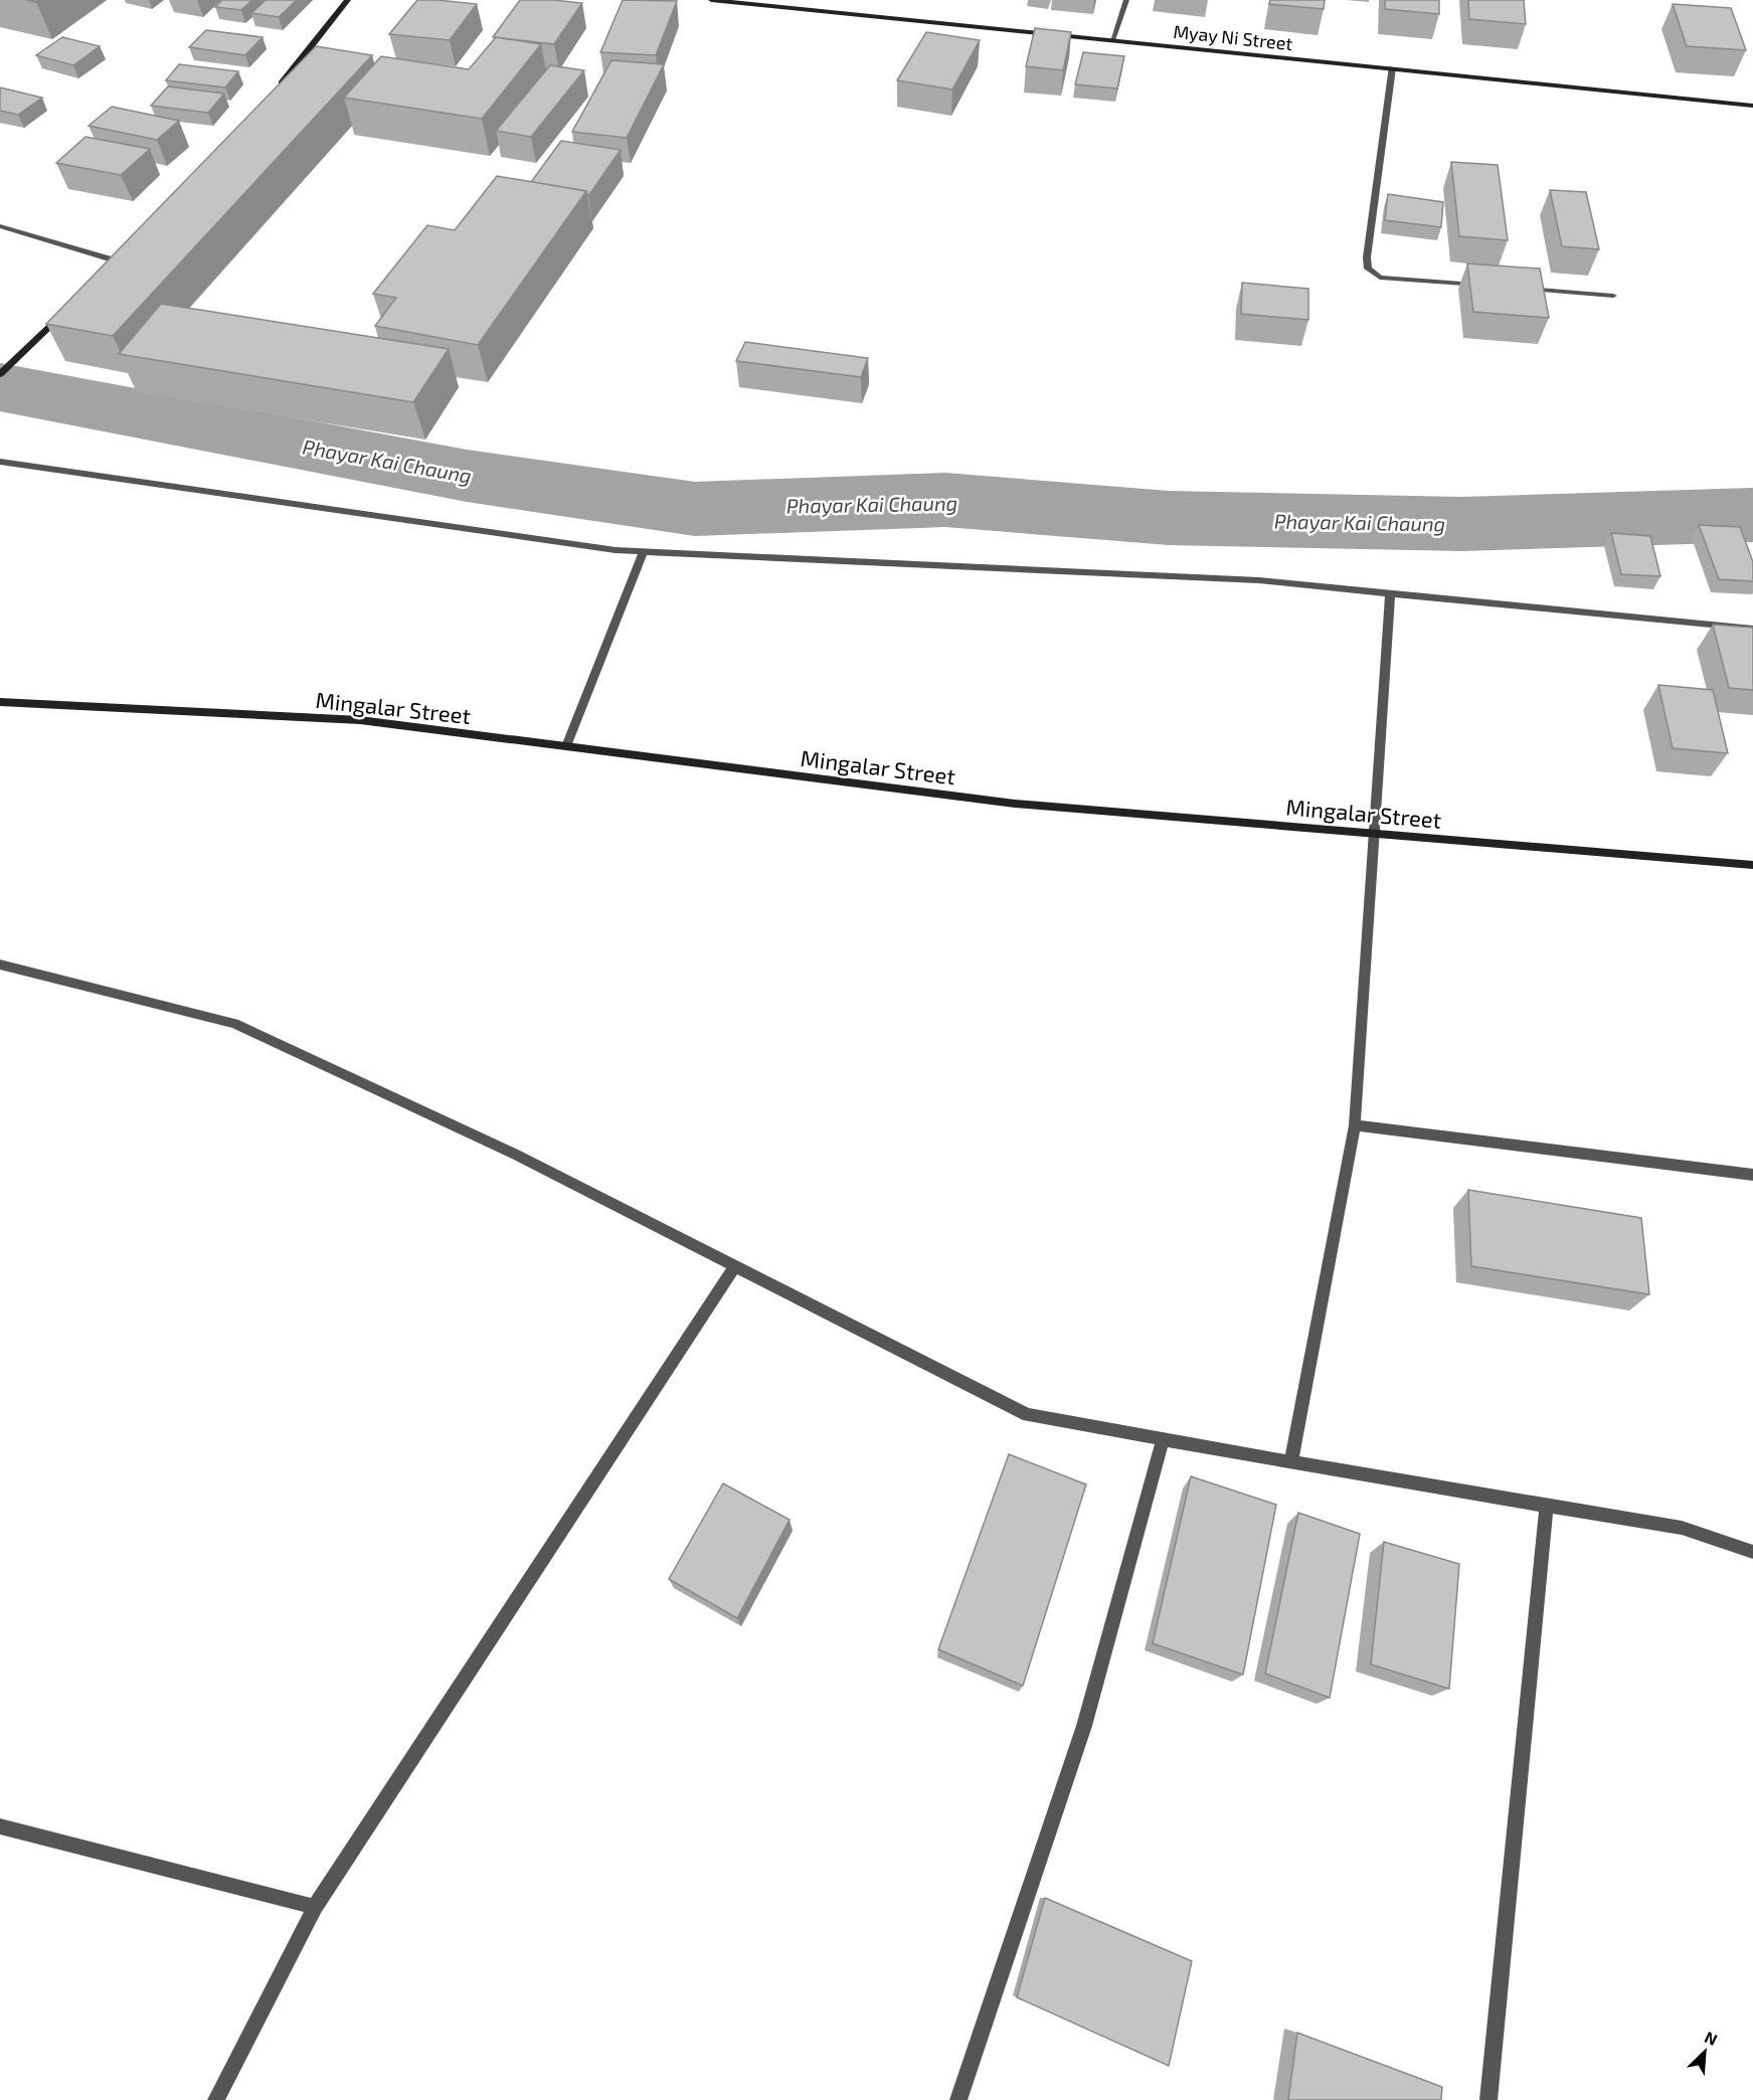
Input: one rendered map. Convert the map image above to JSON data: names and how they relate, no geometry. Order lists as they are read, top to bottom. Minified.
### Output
{"streets":{"street":["Myay Ni Street","Mingalar Street"]},"water":["Phayar Kai Chaung"],"north":"top right"}
